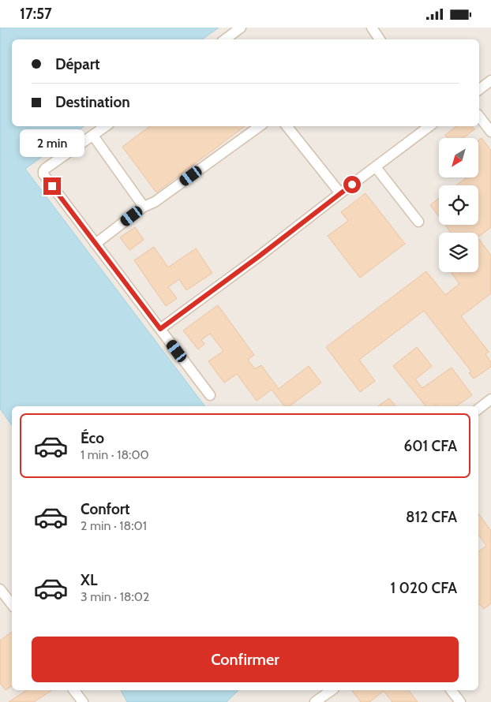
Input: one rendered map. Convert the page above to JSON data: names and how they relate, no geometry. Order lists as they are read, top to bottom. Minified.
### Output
{"north":"bottom left","page":{"status":"17:57","banner":["Départ","Destination"],"bubble":"2 min","list":[{"name":"Éco","note":"1 min · 18:00","value":"601 CFA"},{"name":"Confort","note":"2 min · 18:01","value":"812 CFA"},{"name":"XL","note":"3 min · 18:02","value":"1 020 CFA"}],"buttons":"Confirmer"}}
